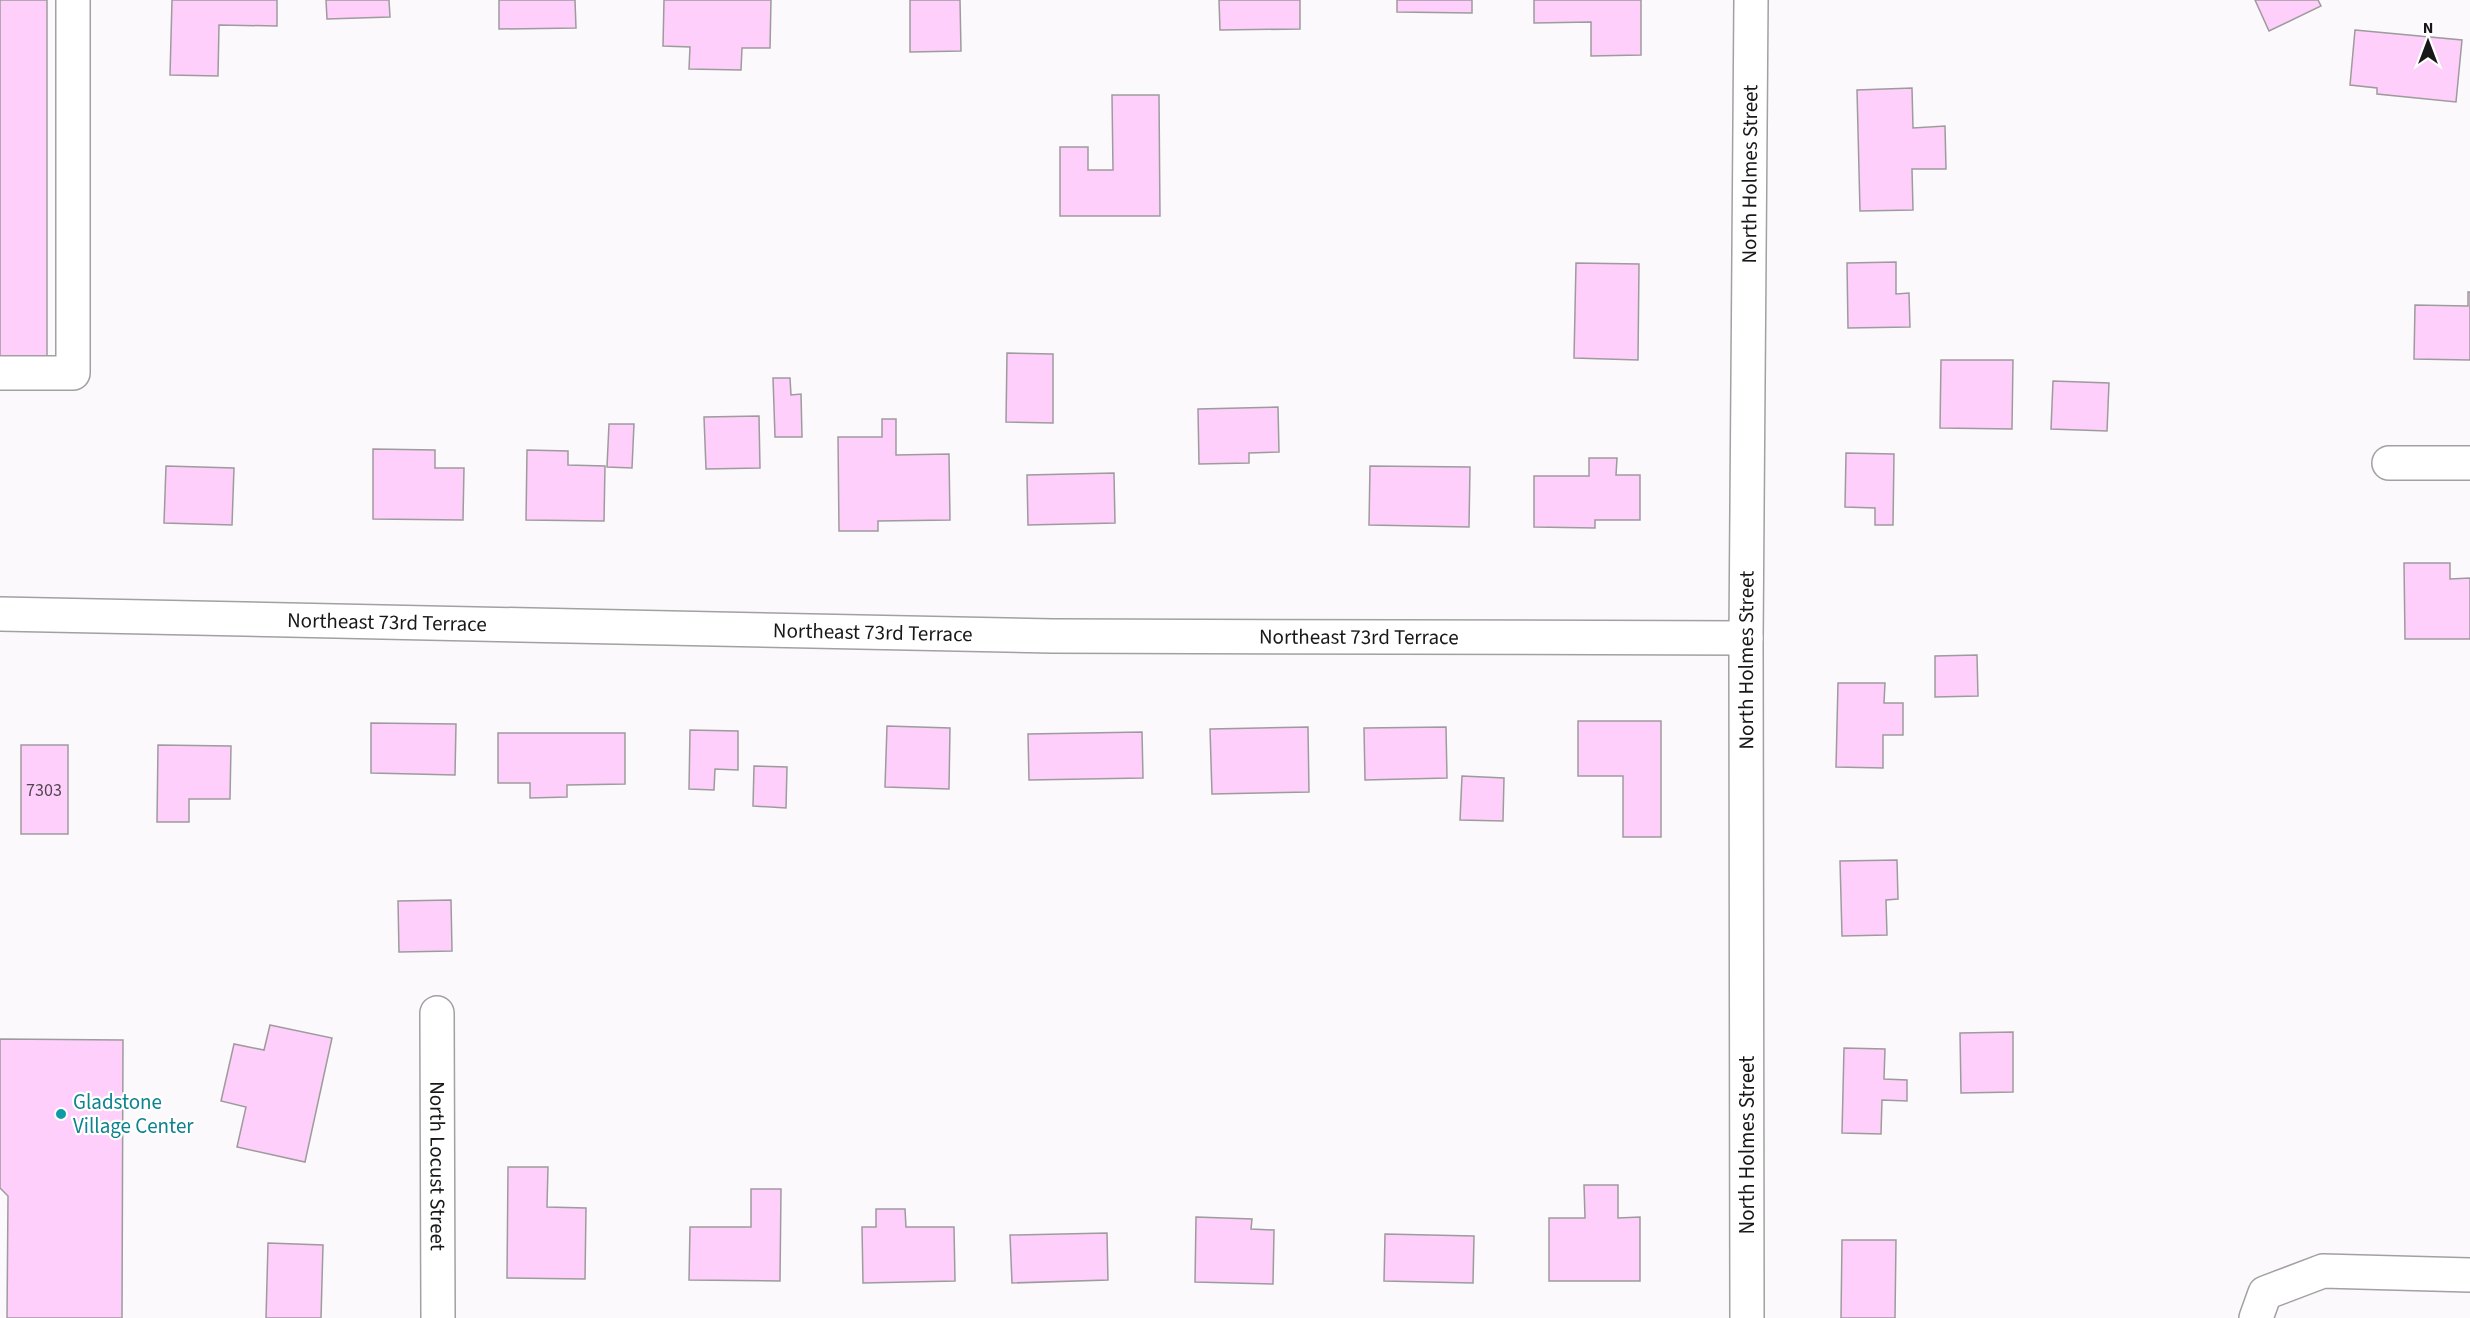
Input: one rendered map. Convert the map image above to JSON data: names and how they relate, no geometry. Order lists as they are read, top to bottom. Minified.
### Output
{"streets":{"street":["North Holmes Street","Northeast 73rd Terrace","North Locust Street"]},"crossings":[["North Holmes Street","Northeast 73rd Terrace"]],"places":["Gladstone Village Center"],"house_numbers":["7303"],"north":"top"}
